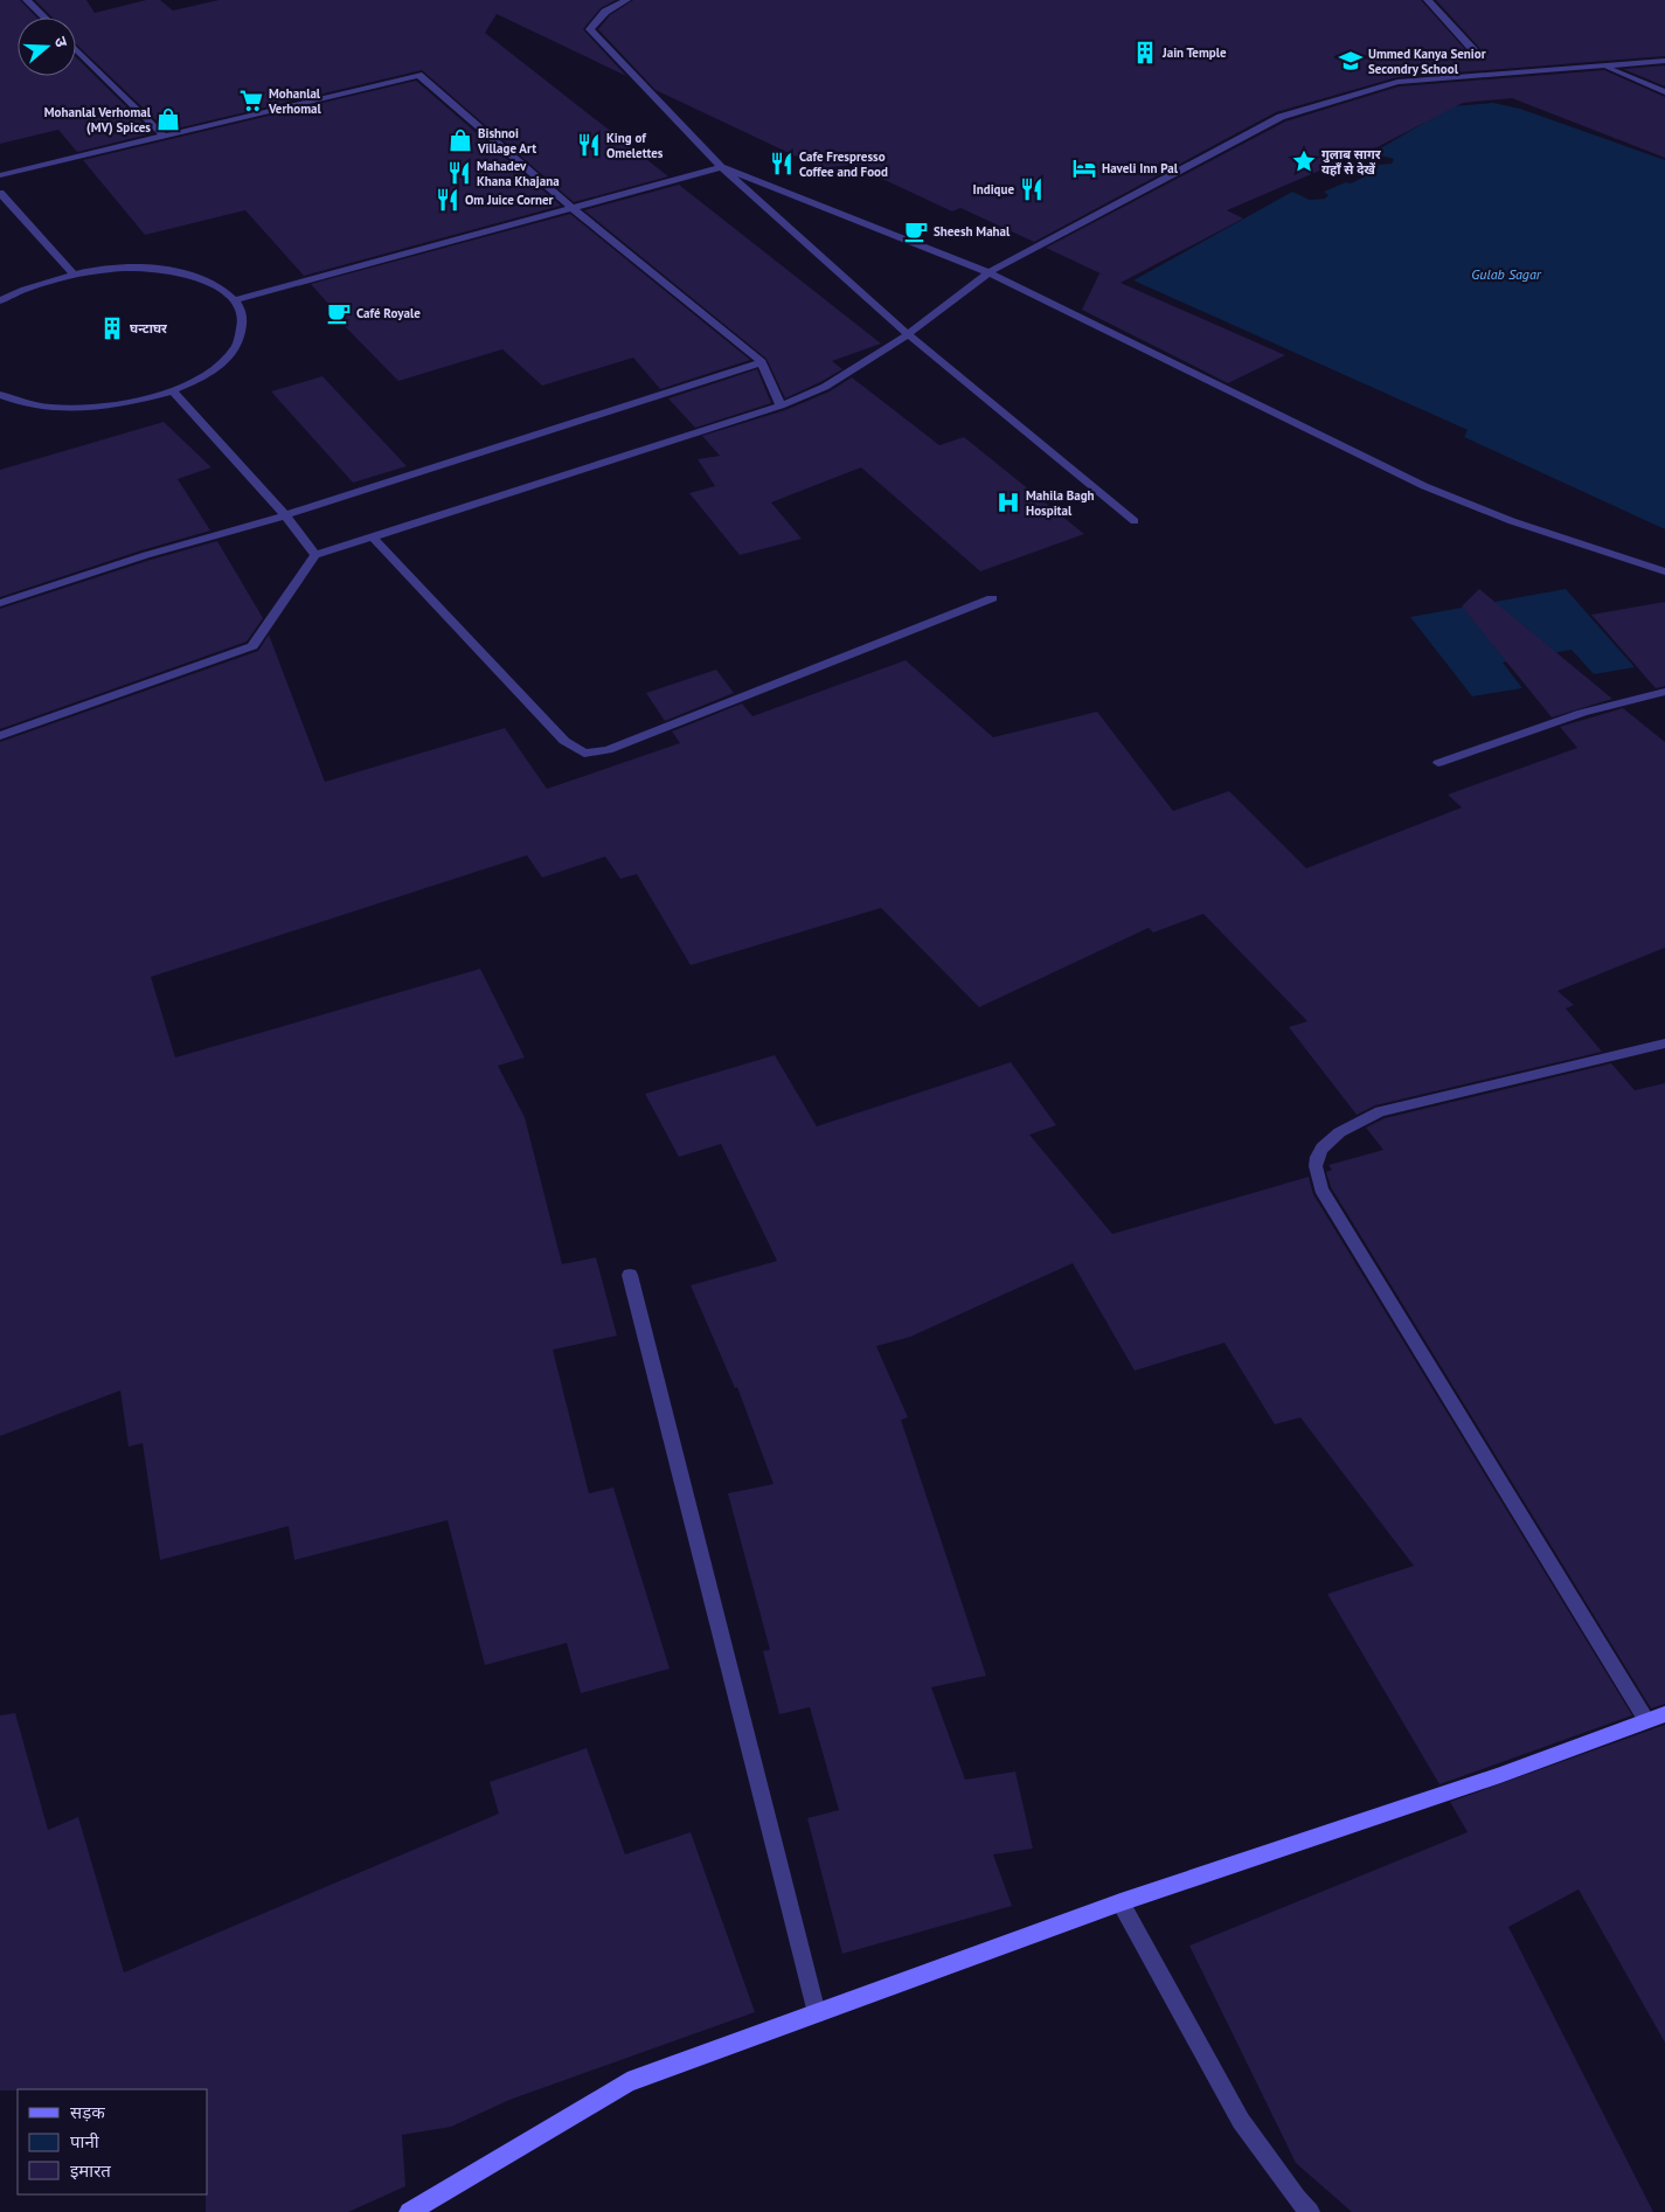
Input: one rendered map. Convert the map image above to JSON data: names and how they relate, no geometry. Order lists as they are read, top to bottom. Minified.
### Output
{"water":["Gulab Sagar"],"places":{"building":["Jain Temple","घन्टाघर"],"school or university":["Ummed Kanya Senior Secondry School"],"supermarket":["Mohanlal Verhomal"],"shop":["Mohanlal Verhomal (MV) Spices","Bishnoi Village Art"],"restaurant":["King of Omelettes","Cafe Frespresso Coffee and Food","Mahadev Khana Khajana","Indique","Om Juice Corner"],"place":["गुलाब सागर यहाँ से देखें"],"hotel":["Haveli Inn Pal"],"cafe":["Sheesh Mahal","Café Royale"],"hospital":["Mahila Bagh Hospital"]},"legend":["सड़क","पानी","इमारत"],"north":"right"}
